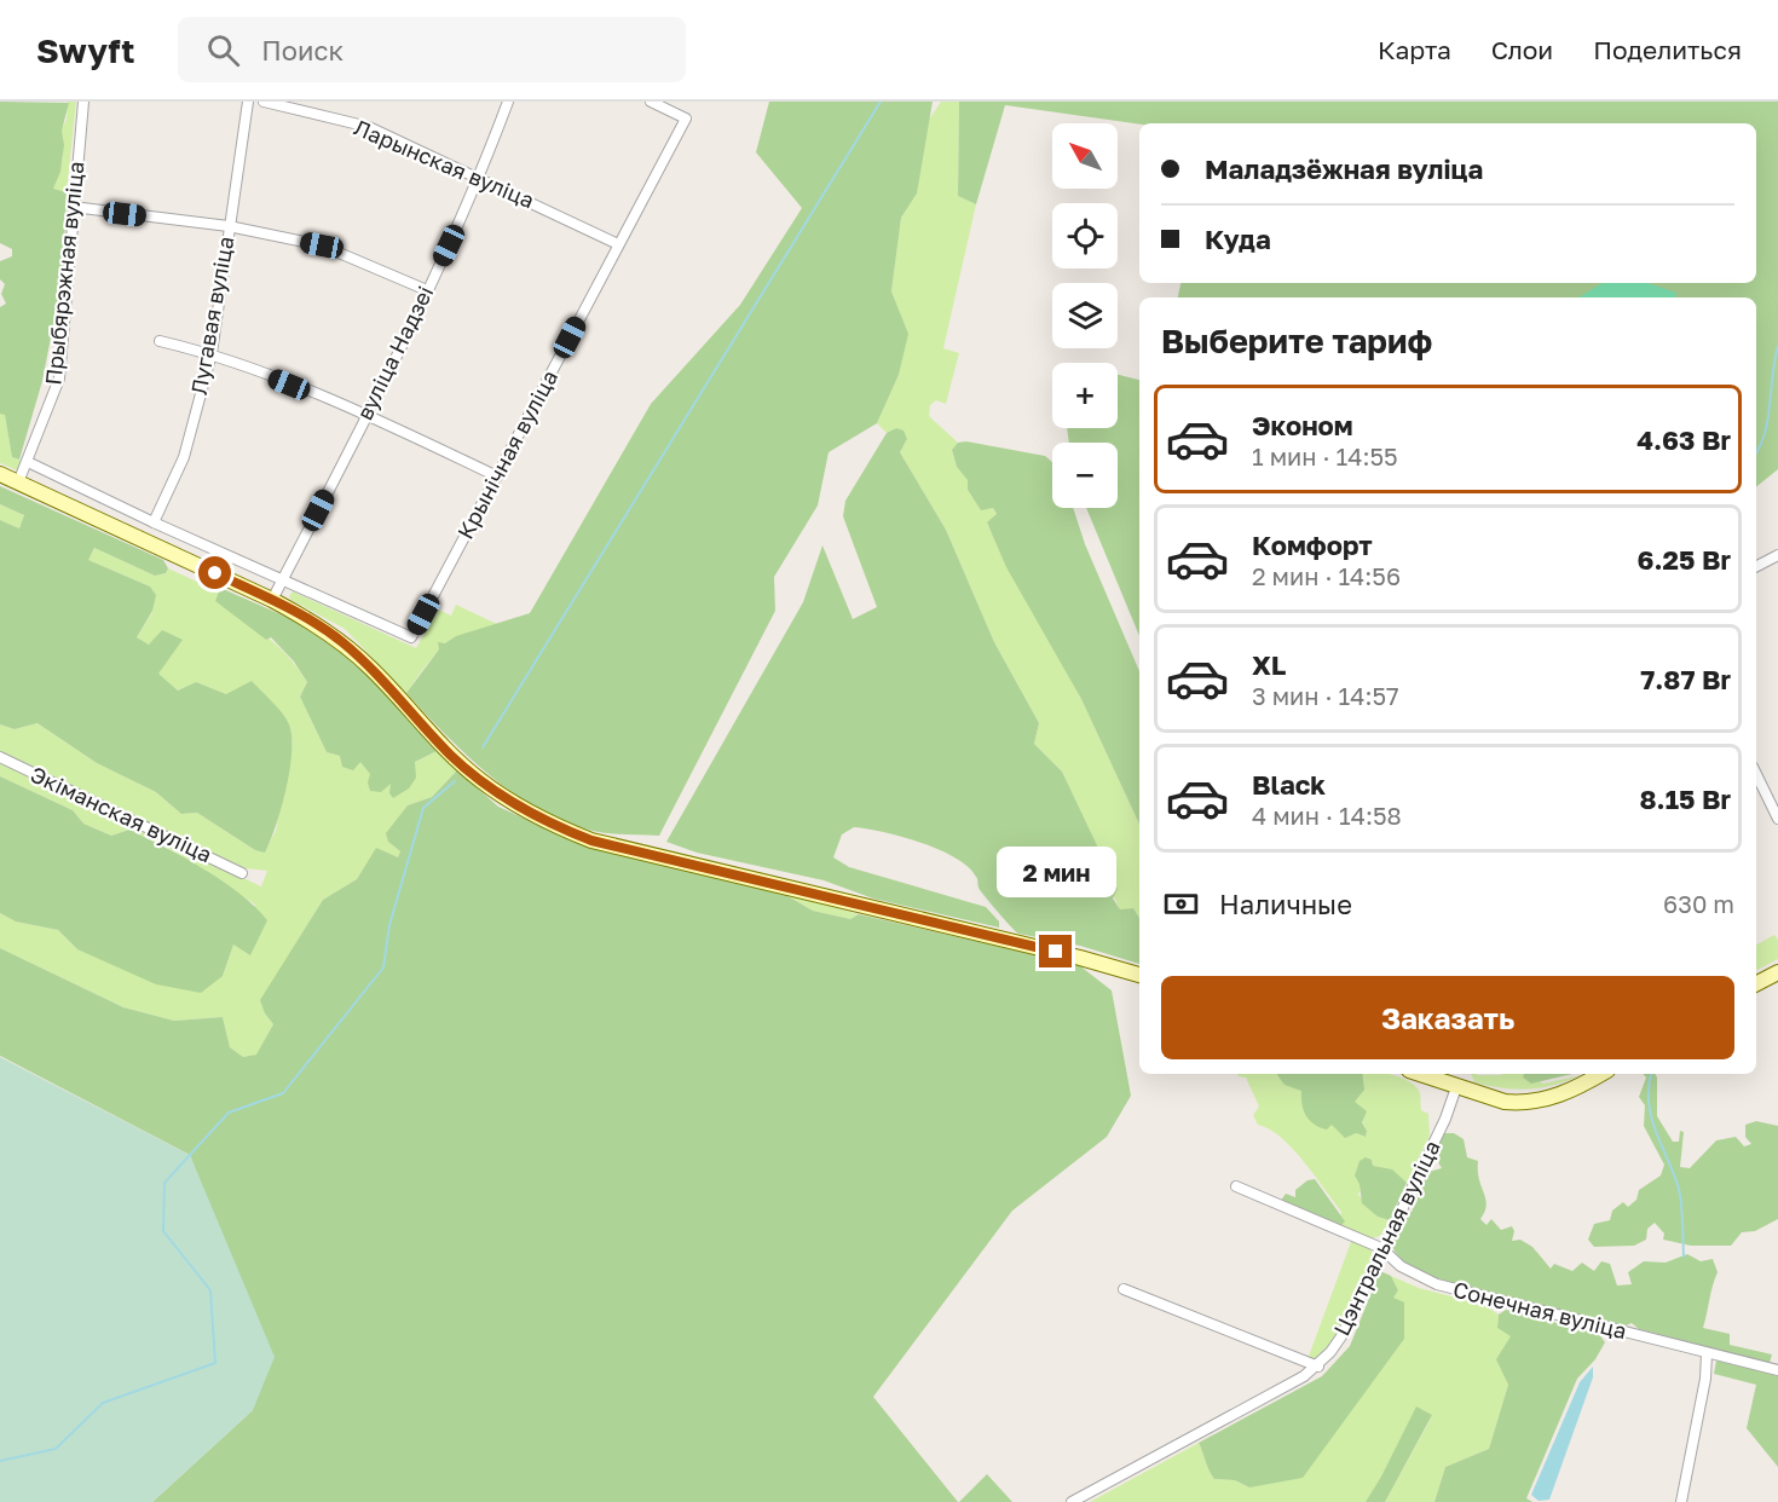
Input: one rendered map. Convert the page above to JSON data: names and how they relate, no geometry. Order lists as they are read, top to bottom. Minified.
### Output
{"streets":{"street":["Ларынская вуліца","Прыбярэжная вуліца","Лугавая вуліца","вуліца Надзеі","Крынічная вуліца","Экіманская вуліца","Цэнтральная вуліца","Сонечная вуліца"]},"crossings":[["Ларынская вуліца","вуліца Надзеі"],["Ларынская вуліца","Крынічная вуліца"],["вуліца Надзеі","Крынічная вуліца"],["Цэнтральная вуліца","Сонечная вуліца"]],"north":"top left","page":{"header":"Swyft","search":"Поиск","nav":["Карта","Слои","Поделиться"],"map_buttons":["+","−"],"banner":["Маладзёжная вуліца","Куда"],"heading":"Выберите тариф","list":[{"name":"Эконом","note":"1 мин · 14:55","value":"4.63 Br"},{"name":"Комфорт","note":"2 мин · 14:56","value":"6.25 Br"},{"name":"XL","note":"3 мин · 14:57","value":"7.87 Br"},{"name":"Black","note":"4 мин · 14:58","value":"8.15 Br"}],"bubble":"2 мин","pay":["Наличные","630 m"],"buttons":"Заказать"}}
